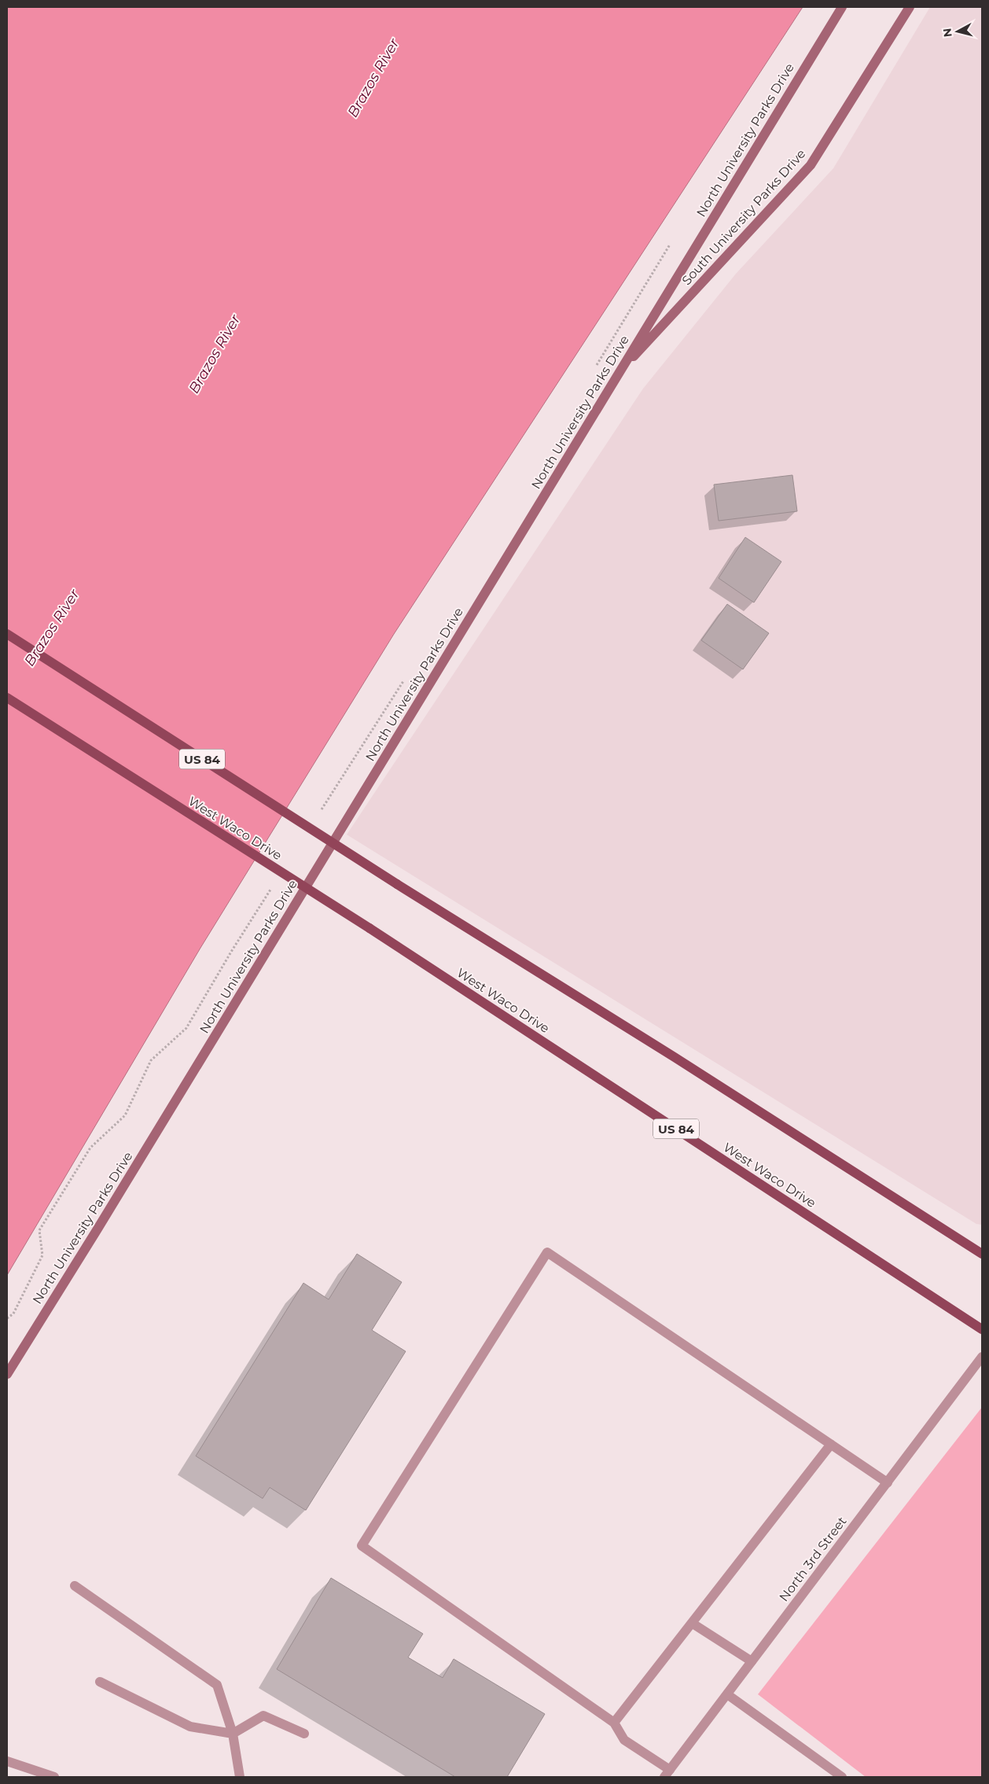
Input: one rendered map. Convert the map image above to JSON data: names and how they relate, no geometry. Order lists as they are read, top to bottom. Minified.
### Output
{"streets":{"main road":["US 84","West Waco Drive"],"street":["North University Parks Drive","South University Parks Drive","North 3rd Street"]},"crossings":[["North University Parks Drive","South University Parks Drive"]],"water":["Brazos River"],"north":"left"}
